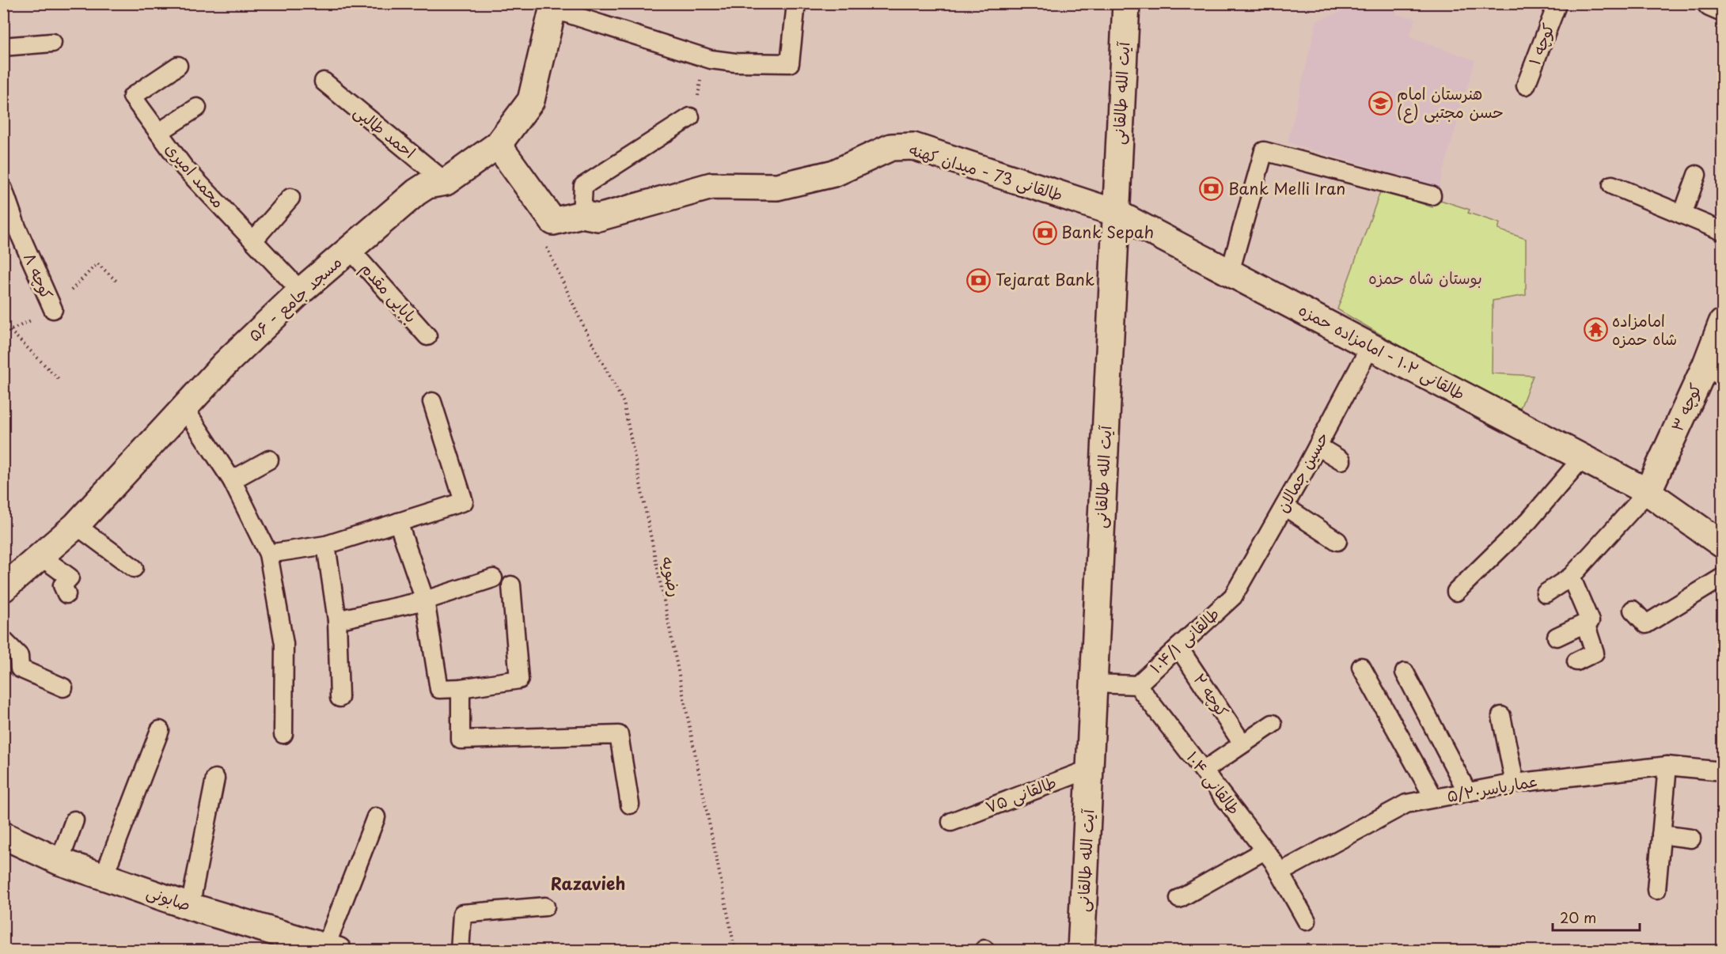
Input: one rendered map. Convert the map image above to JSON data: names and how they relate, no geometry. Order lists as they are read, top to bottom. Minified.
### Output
{"streets":{"street":["آیت الله طالقانی","طالقانی 73 - میدان کهنه","۵۶ - مسجد جامع","طالقانی ۱۰۲ - امامزاده حمزه","کوچه ۳","صابونی"],"lane":["کوچه ۱","احمد طالبی","محمد امیری","کوچه ۸","بابایی مقدم","حسین جمالان","طالقانی ۱۰۴/۱","کوچه ۲","طالقانی ۱۰۴","عماریاسر۵/۲۰","طالقانی ۷۵"],"path":["رضویه"]},"crossings":[["آیت الله طالقانی","طالقانی 73 - میدان کهنه"],["آیت الله طالقانی","طالقانی ۱۰۲ - امامزاده حمزه"],["آیت الله طالقانی","طالقانی ۷۵"],["احمد طالبی","۵۶ - مسجد جامع"],["طالقانی 73 - میدان کهنه","طالقانی ۱۰۲ - امامزاده حمزه"],["طالقانی 73 - میدان کهنه","رضویه"],["محمد امیری","۵۶ - مسجد جامع"],["بابایی مقدم","۵۶ - مسجد جامع"],["طالقانی ۱۰۲ - امامزاده حمزه","کوچه ۳"],["طالقانی ۱۰۲ - امامزاده حمزه","حسین جمالان"],["حسین جمالان","طالقانی ۱۰۴/۱"],["طالقانی ۱۰۴/۱","کوچه ۲"],["طالقانی ۱۰۴/۱","طالقانی ۱۰۴"],["طالقانی ۱۰۴","عماریاسر۵/۲۰"]],"districts":["Razavieh"],"parks":["بوستان شاه حمزه"],"places":{"school or university":["هنرستان امام حسن مجتبی (ع)"],"bank":["Bank Melli Iran","Bank Sepah","Tejarat Bank"],"temple":["امامزاده شاه حمزه"]},"scale_bar":"20 m"}
